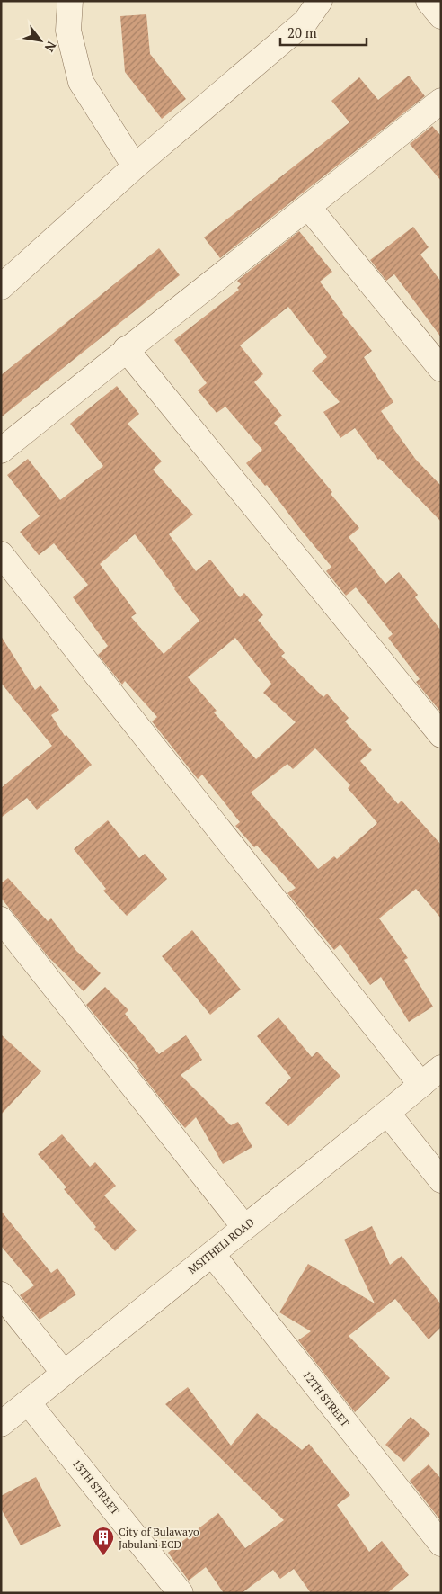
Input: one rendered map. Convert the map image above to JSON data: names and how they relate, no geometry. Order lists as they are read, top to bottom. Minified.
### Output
{"streets":{"street":["MSITHELI ROAD","12TH STREET","13TH STREET"]},"crossings":[["MSITHELI ROAD","12TH STREET"],["MSITHELI ROAD","13TH STREET"]],"places":{"building":["City of Bulawayo Jabulani ECD"]},"scale_bar":"20 m","north":"bottom right"}
